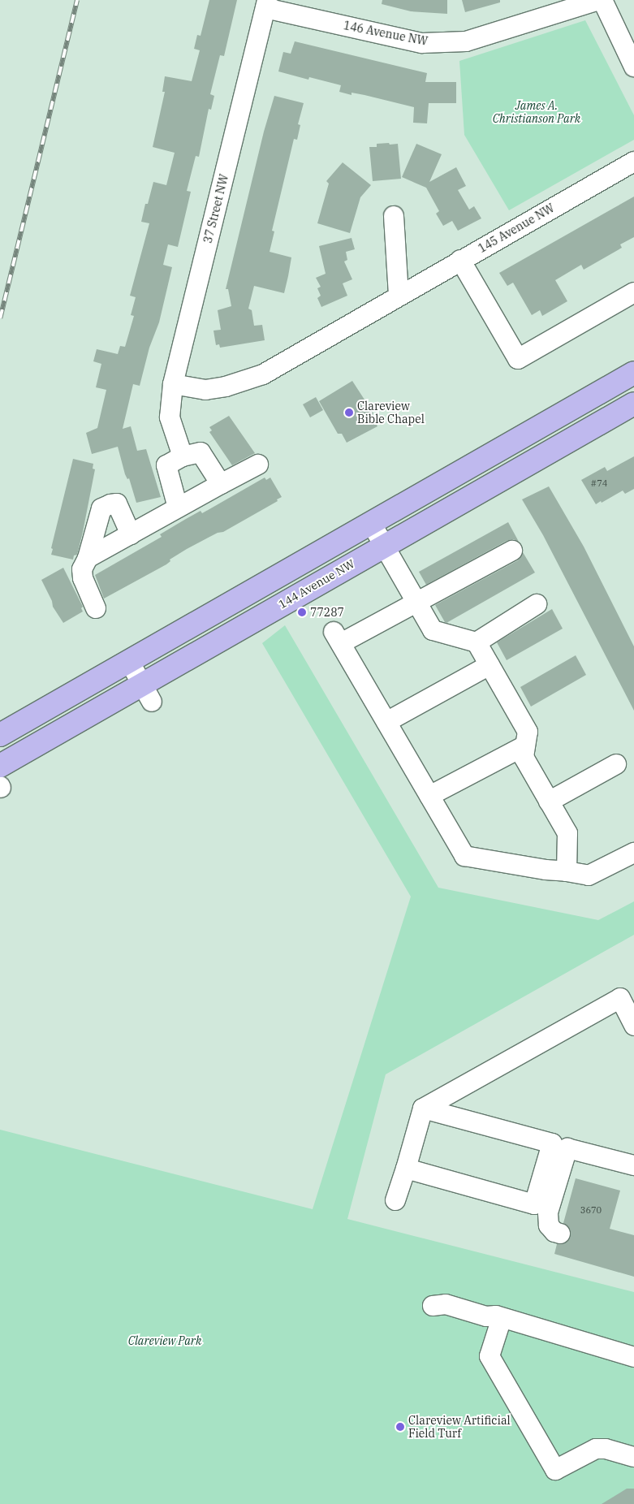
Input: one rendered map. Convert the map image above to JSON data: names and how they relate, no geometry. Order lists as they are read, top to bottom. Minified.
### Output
{"streets":{"main road":["144 Avenue NW"],"street":["146 Avenue NW","37 Street NW","145 Avenue NW"]},"crossings":[["146 Avenue NW","37 Street NW"],["37 Street NW","145 Avenue NW"]],"parks":["James A. Christianson Park","Clareview Park"],"places":["Clareview Bible Chapel","77287","Clareview Artificial Field Turf"],"house_numbers":["#74","3670"]}
